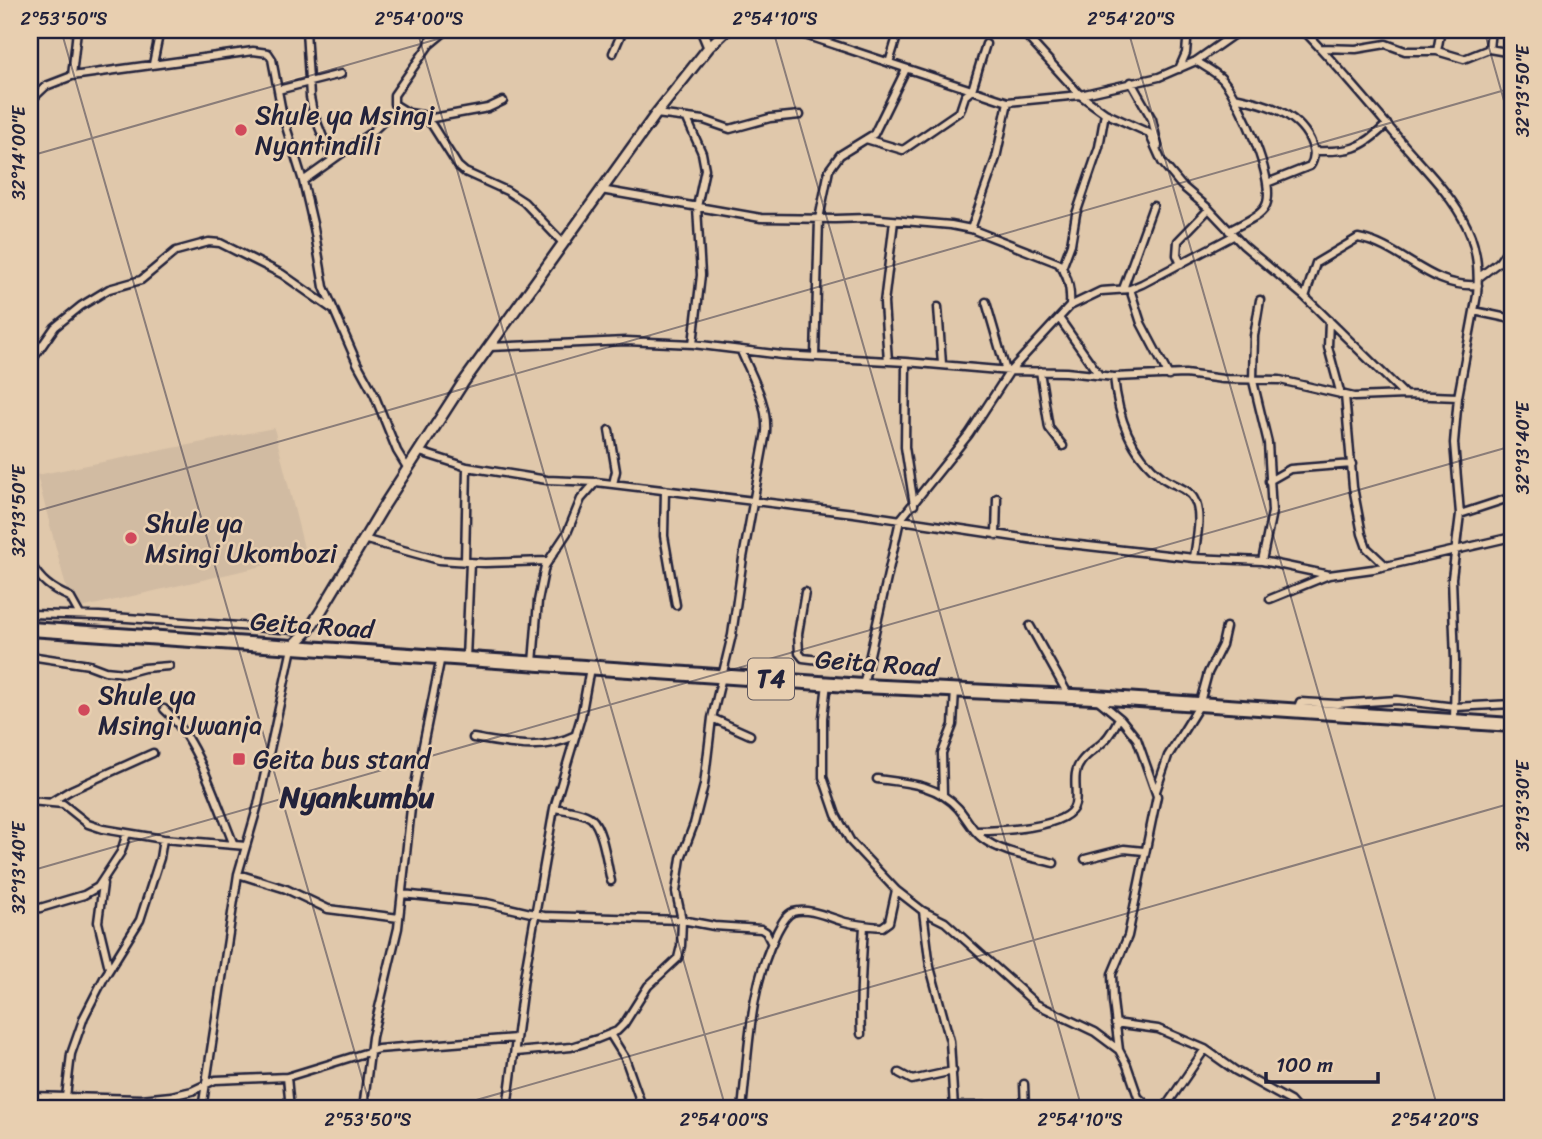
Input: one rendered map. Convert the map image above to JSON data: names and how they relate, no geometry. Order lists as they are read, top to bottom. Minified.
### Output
{"streets":{"highway":["Geita Road","T4"]},"districts":["Nyankumbu"],"places":{"other":["Shule ya Msingi Nyantindili","Shule ya Msingi Ukombozi","Shule ya Msingi Uwanja"],"transit":["Geita bus stand"]},"scale_bar":"100 m","coordinates":["2°53'50\"S","2°54'00\"S","2°54'10\"S","2°54'20\"S","32°13'50\"E","32°14'00\"E","32°13'40\"E","32°13'30\"E"]}
